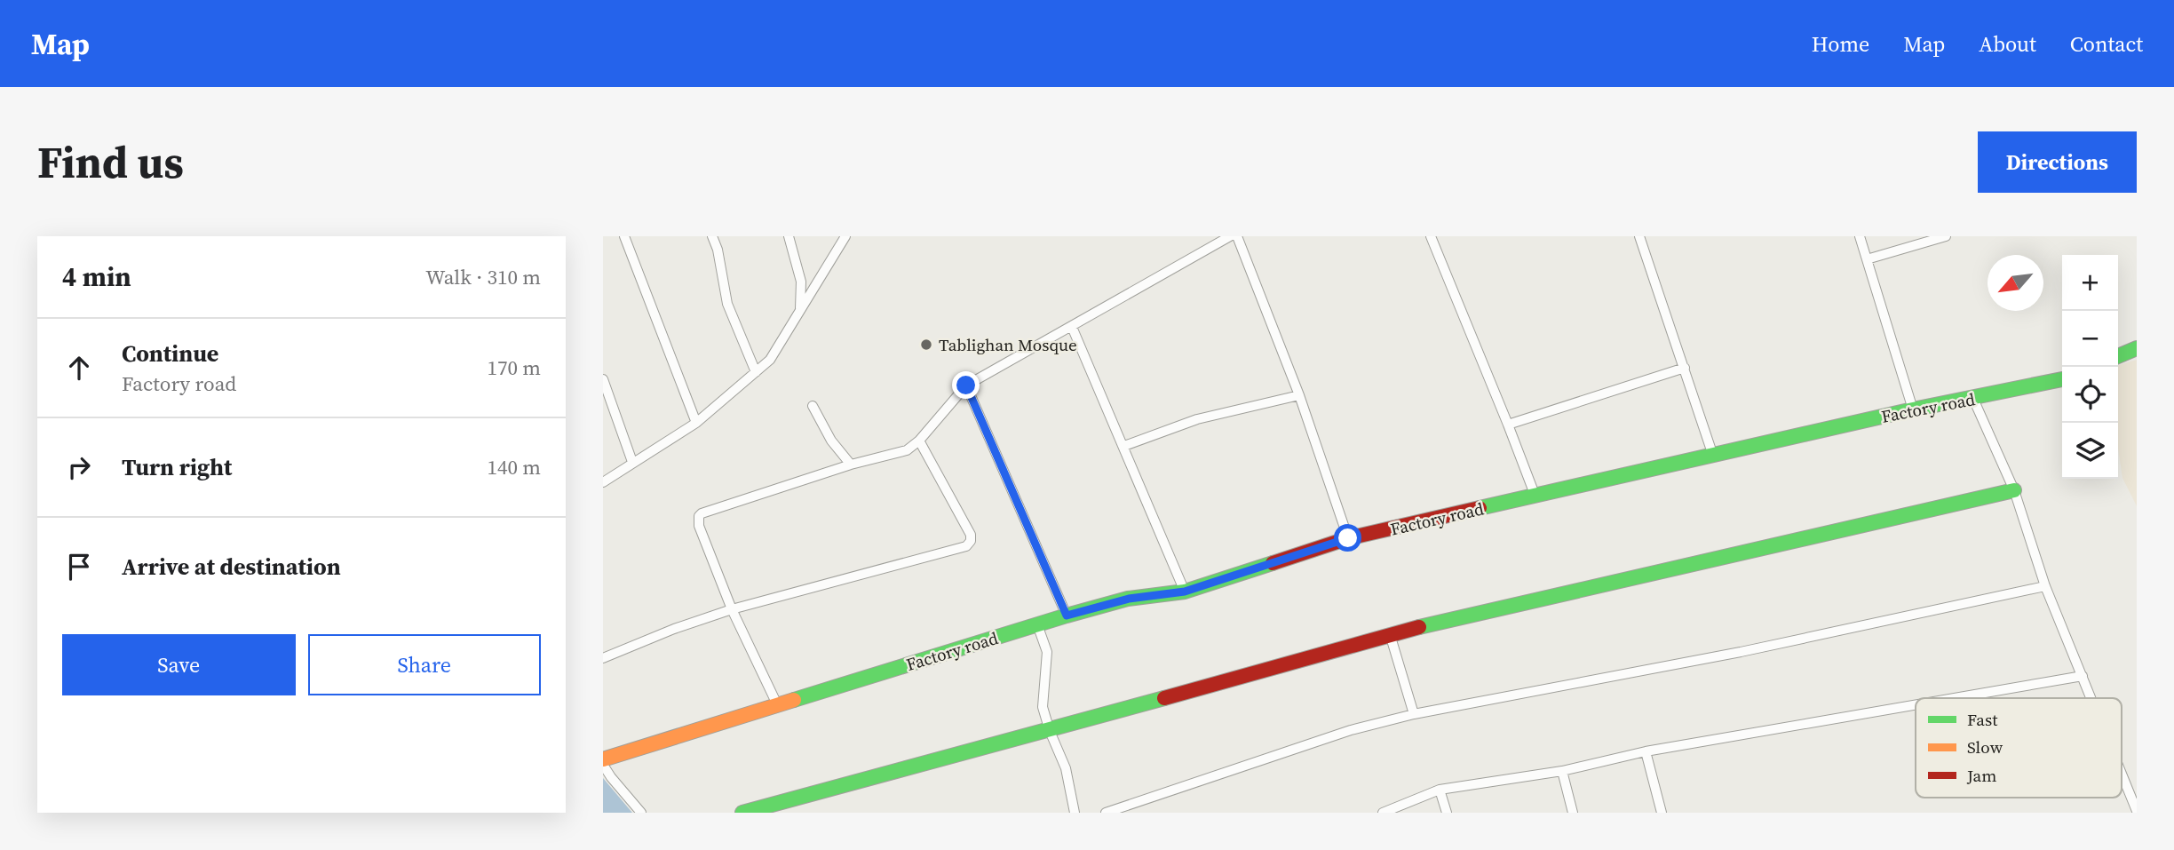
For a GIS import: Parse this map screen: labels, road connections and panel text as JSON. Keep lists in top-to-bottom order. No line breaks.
{"streets":{"street":["Factory road"]},"places":["Tablighan Mosque"],"legend":["Fast","Slow","Jam"],"north":"bottom left","page":{"header":"Map","nav":["Home","Map","About","Contact"],"buttons":["Directions",["Save","Share"]],"title":"Find us","heading":["4 min","Walk · 310 m"],"map_buttons":["+","−"],"list":[["Continue","Factory road","170 m"],["Turn right","140 m"],"Arrive at destination"]}}
